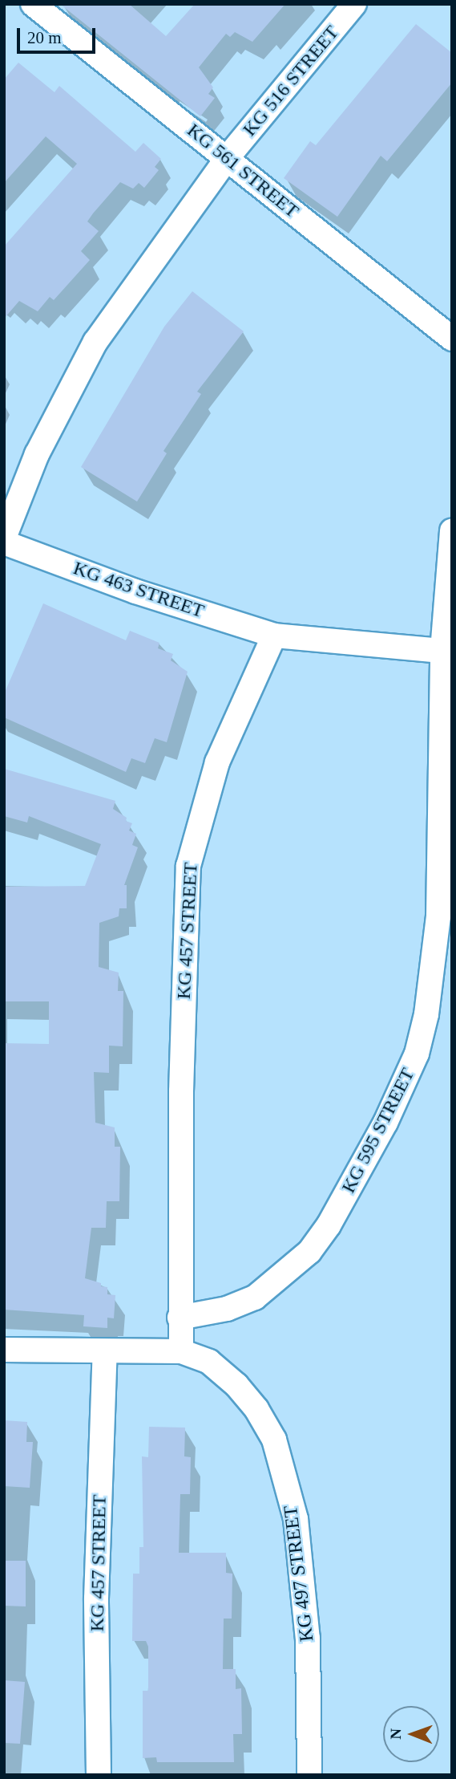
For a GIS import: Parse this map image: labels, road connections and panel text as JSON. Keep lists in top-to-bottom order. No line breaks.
{"streets":{"street":["KG 516 STREET","KG 561 STREET","KG 463 STREET","KG 457 STREET","KG 595 STREET","KG 497 STREET"]},"crossings":[["KG 516 STREET","KG 561 STREET"],["KG 516 STREET","KG 463 STREET"],["KG 463 STREET","KG 457 STREET"],["KG 457 STREET","KG 595 STREET"],["KG 457 STREET","KG 497 STREET"]],"scale_bar":"20 m","north":"left"}
